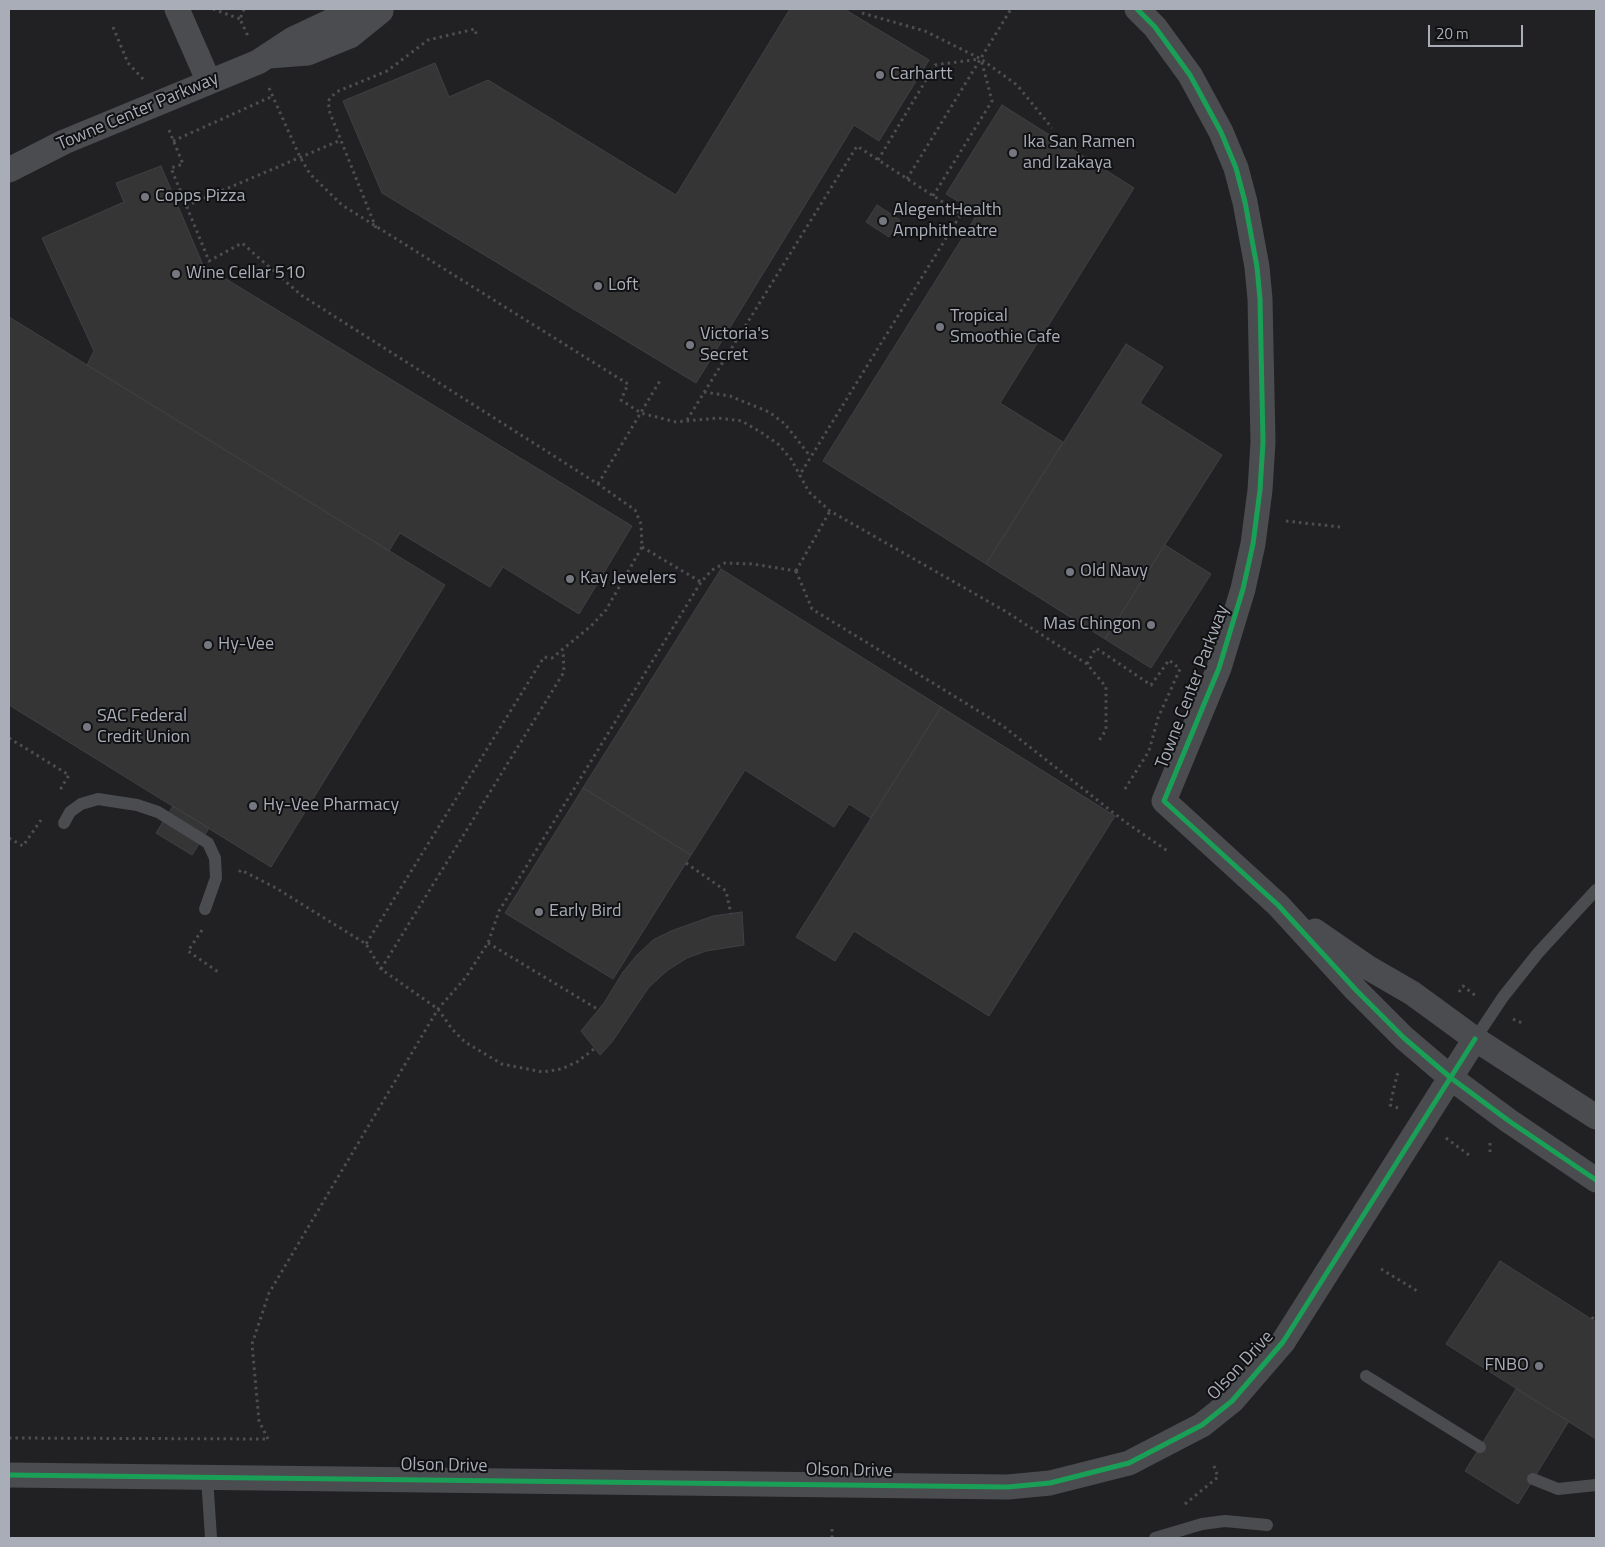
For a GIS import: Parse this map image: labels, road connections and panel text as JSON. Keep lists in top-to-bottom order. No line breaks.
{"streets":{"street":["Towne Center Parkway","Olson Drive"]},"crossings":[["Towne Center Parkway","Olson Drive"]],"places":["Carhartt","Ika San Ramen and Izakaya","Copps Pizza","AlegentHealth Amphitheatre","Wine Cellar 510","Loft","Tropical Smoothie Cafe","Victoria's Secret","Old Navy","Kay Jewelers","Mas Chingon","Hy-Vee","SAC Federal Credit Union","Hy-Vee Pharmacy","Early Bird","FNBO"],"scale_bar":"20 m"}
